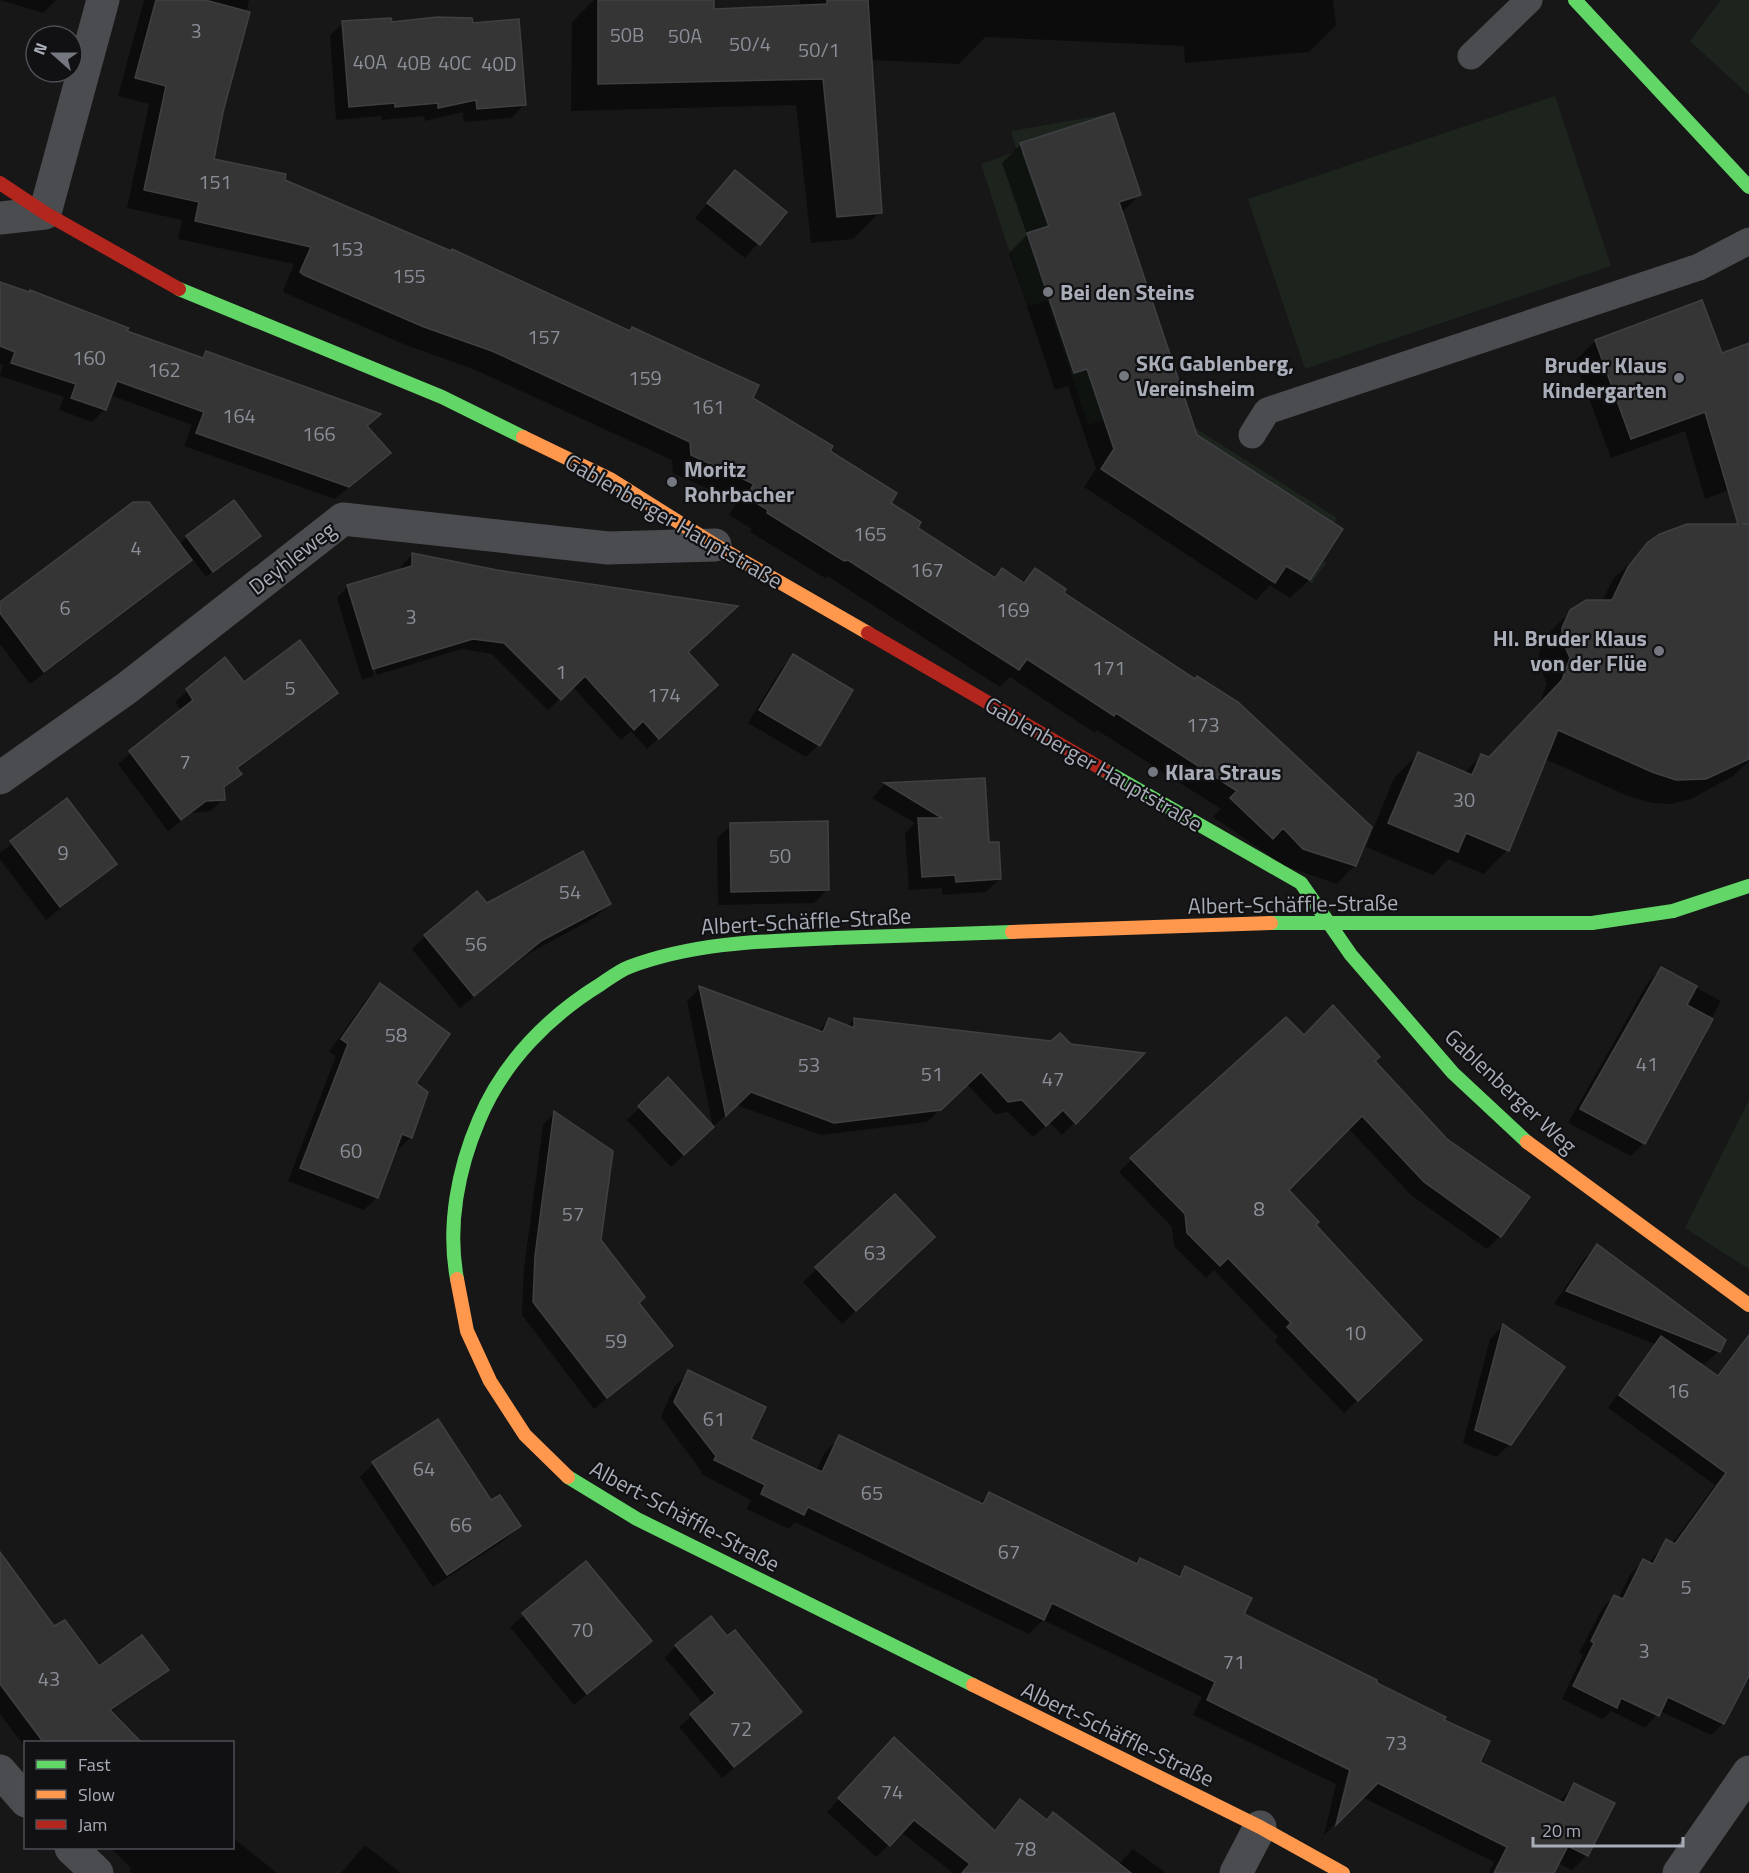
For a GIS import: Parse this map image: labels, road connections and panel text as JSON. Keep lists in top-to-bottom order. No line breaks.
{"streets":{"street":["Gablenberger Hauptstraße","Deyhleweg","Albert-Schäffle-Straße","Gablenberger Weg"]},"crossings":[["Gablenberger Hauptstraße","Deyhleweg"],["Gablenberger Hauptstraße","Albert-Schäffle-Straße"],["Gablenberger Hauptstraße","Gablenberger Weg"],["Albert-Schäffle-Straße","Gablenberger Weg"]],"places":["Bei den Steins","SKG Gablenberg, Vereinsheim","Bruder Klaus Kindergarten","Moritz Rohrbacher","Hl. Bruder Klaus von der Flüe","Klara Straus"],"house_numbers":["3","50B","50A","50/4","50/1","40A","40B","40C","40D","151","153","155","157","160","162","159","161","164","166","165","4","167","6","169","3","171","1","5","174","173","7","30","9","50","54","56","58","41","53","51","47","60","8","57","63","10","59","16","61","64","65","66","67","5","70","3","71","43","72","73","74","78"],"legend":["Fast","Slow","Jam"],"scale_bar":"20 m","north":"left"}
